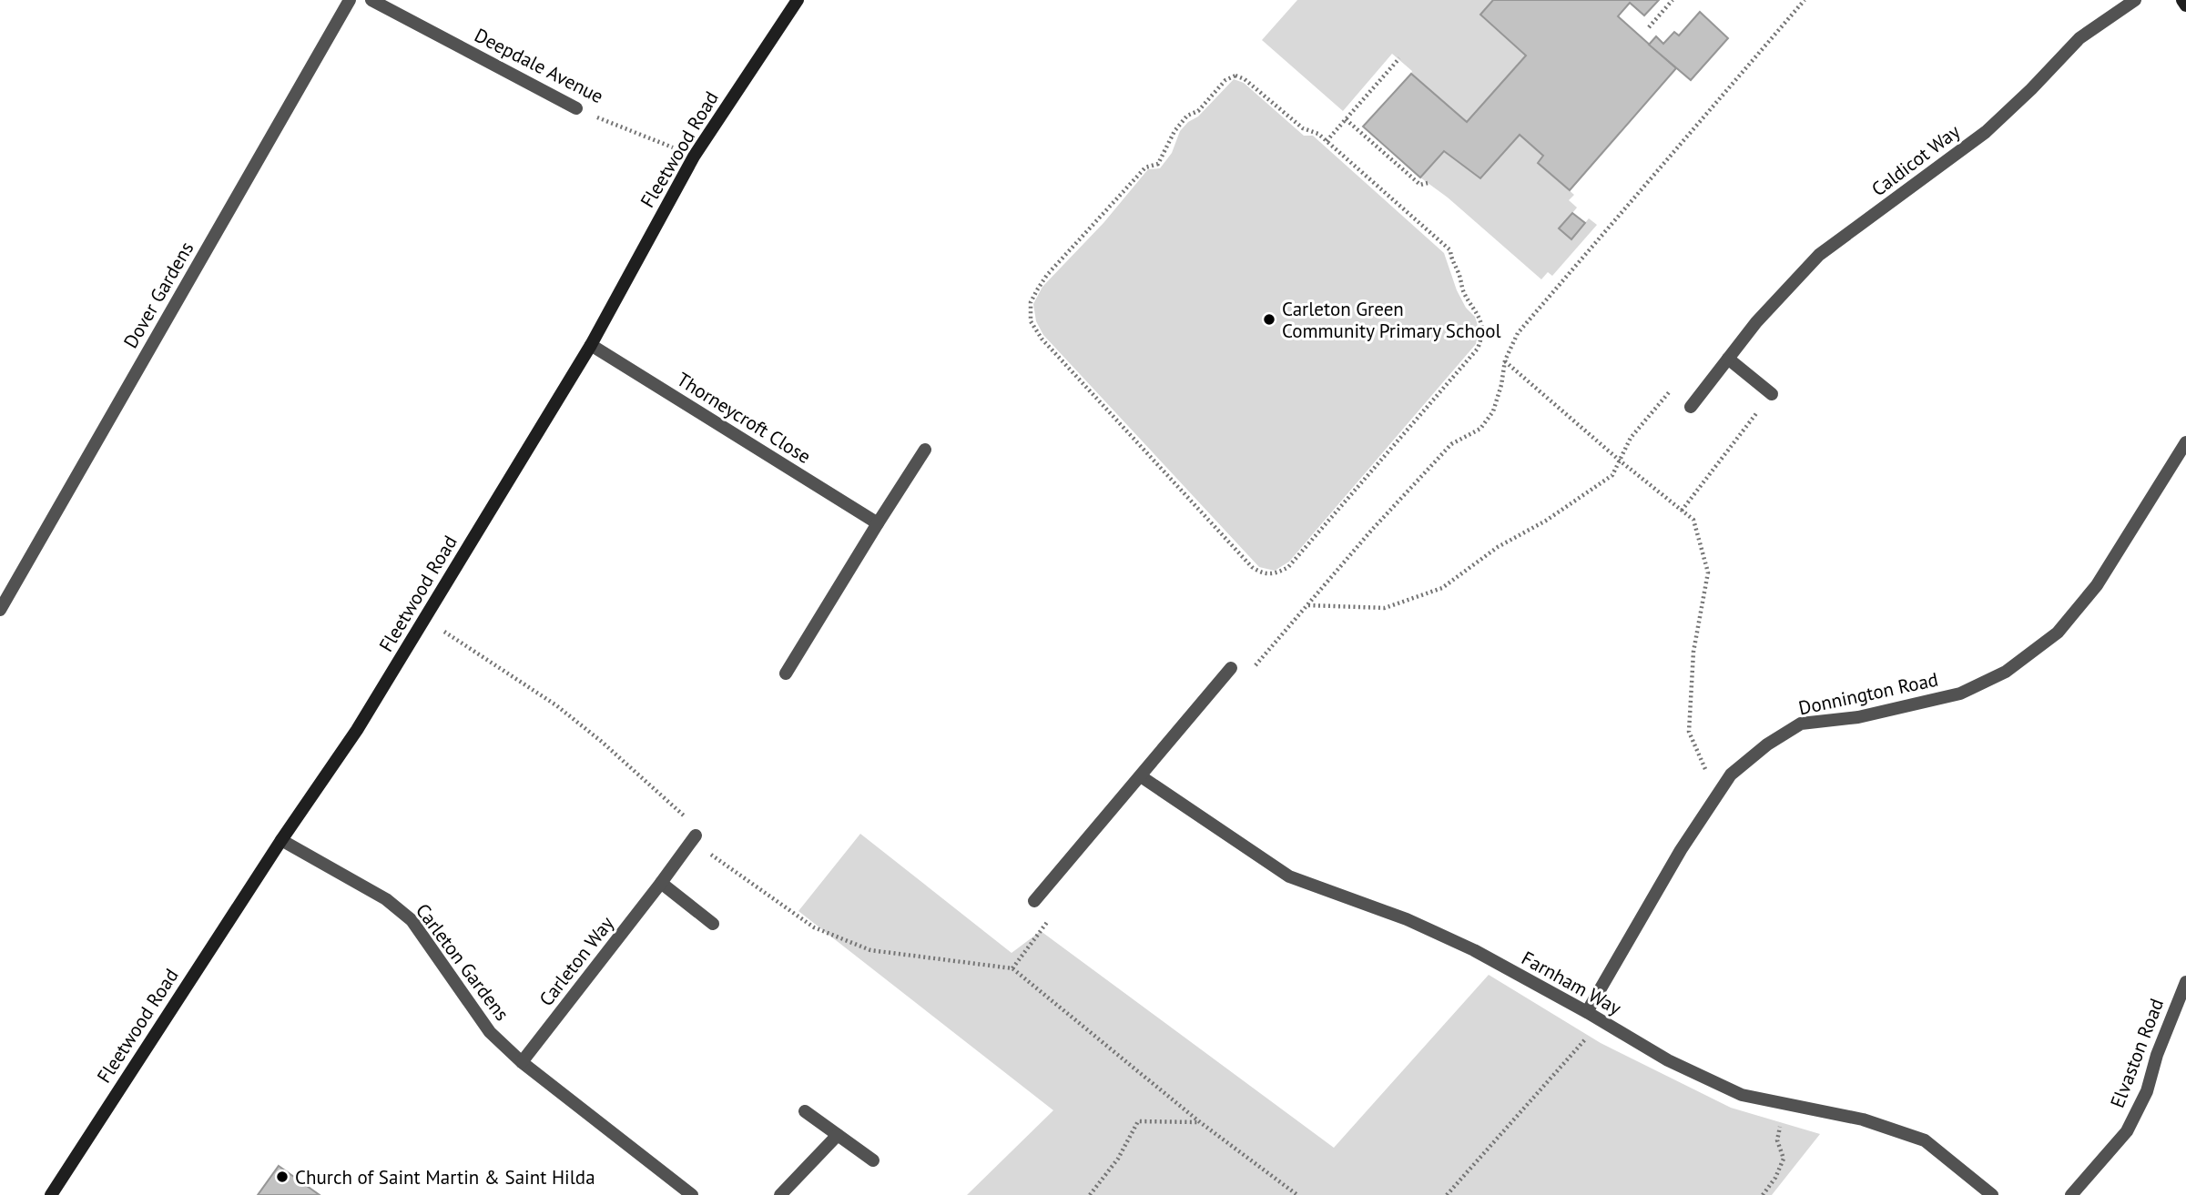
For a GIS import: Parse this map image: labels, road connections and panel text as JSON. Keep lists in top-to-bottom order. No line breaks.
{"streets":{"main road":["Fleetwood Road"],"street":["Deepdale Avenue","Caldicot Way","Dover Gardens","Thorneycroft Close","Donnington Road","Carleton Way","Carleton Gardens","Farnham Way","Elvaston Road"]},"crossings":[["Deepdale Avenue","Fleetwood Road"],["Fleetwood Road","Thorneycroft Close"],["Fleetwood Road","Carleton Gardens"],["Donnington Road","Farnham Way"],["Carleton Way","Carleton Gardens"]],"places":["Carleton Green Community Primary School","Church of Saint Martin & Saint Hilda"]}
